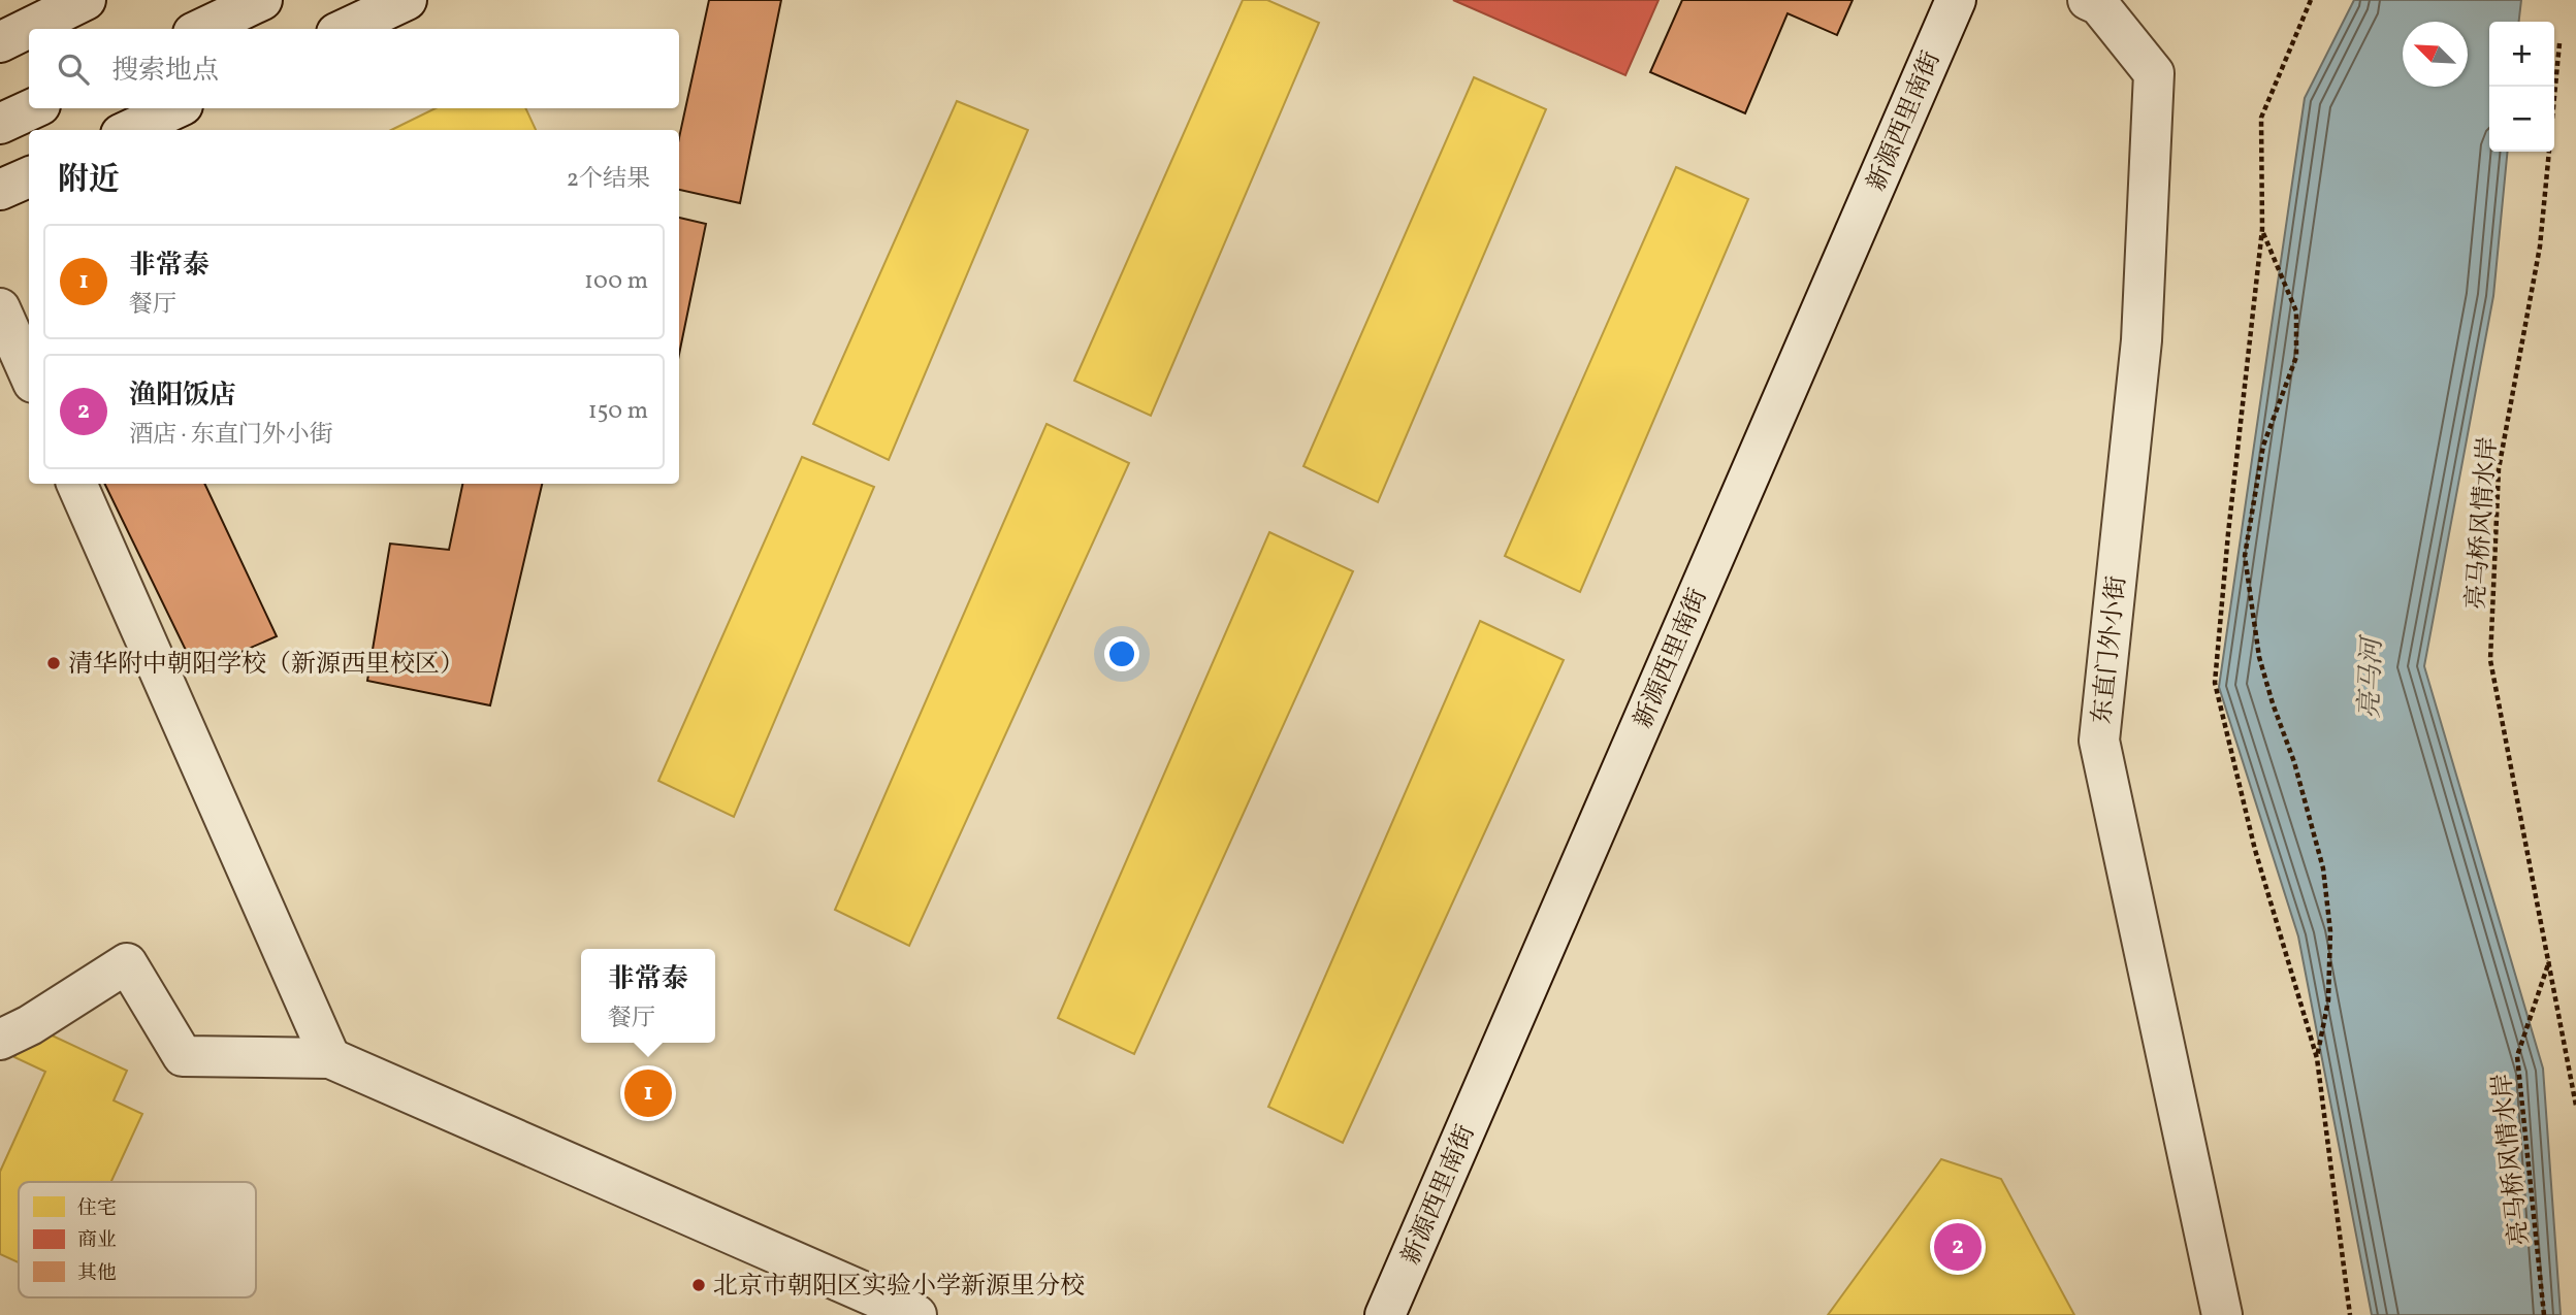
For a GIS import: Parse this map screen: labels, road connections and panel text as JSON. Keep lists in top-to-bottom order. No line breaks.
{"streets":{"street":["新源西里南街","东直门外小街"],"path":["亮马桥风情水岸"]},"water":["亮马河"],"places":["清华附中朝阳学校（新源西里校区）","北京市朝阳区实验小学新源里分校"],"legend":["住宅","商业","其他"],"north":"top left","page":{"map_buttons":["+","−"],"search":"搜索地点","heading":["附近","2个结果"],"list":[{"mark":"1","name":"非常泰","note":"餐厅","value":"100 m"},{"mark":"2","name":"渔阳饭店","note":"酒店 · 东直门外小街","value":"150 m"}],"popup":["非常泰","餐厅"],"pins":["1","2"]}}
